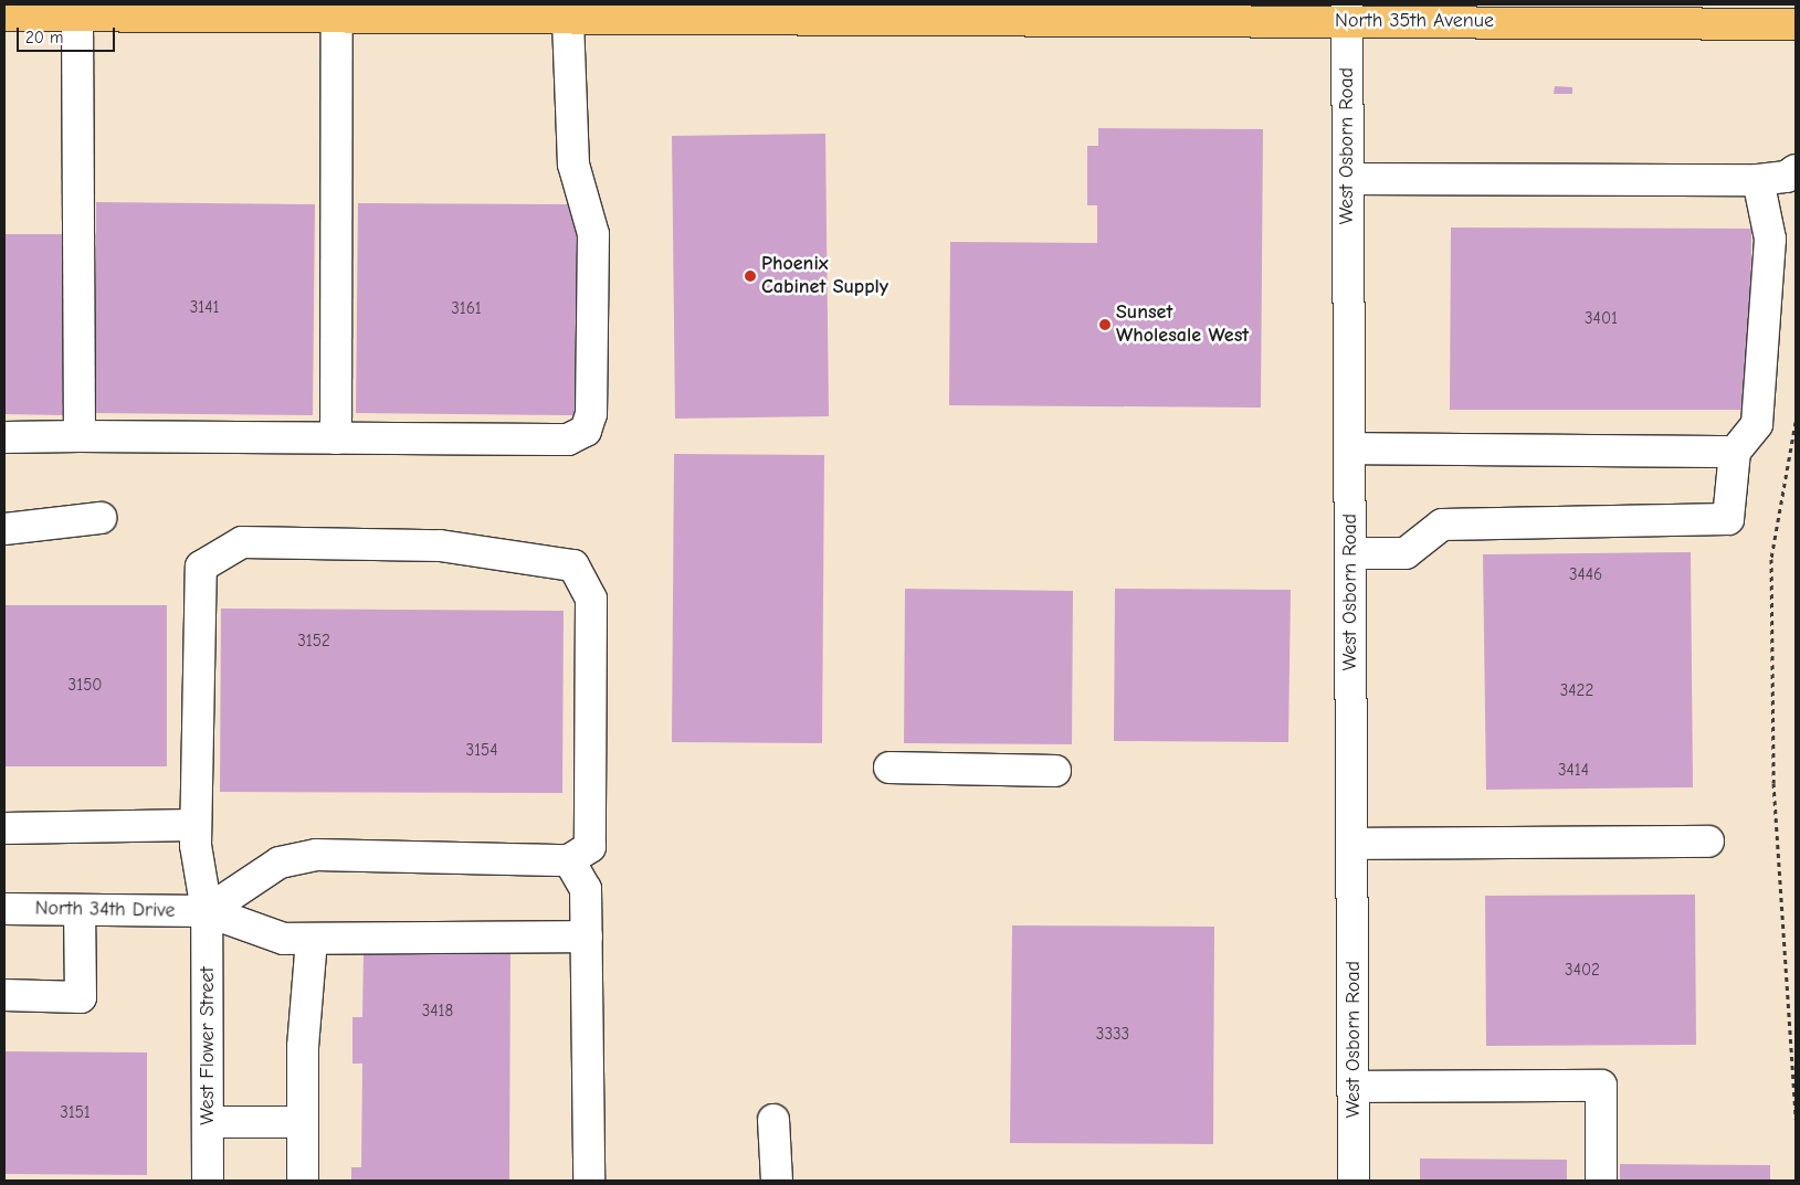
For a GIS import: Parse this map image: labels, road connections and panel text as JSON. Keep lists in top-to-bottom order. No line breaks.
{"streets":{"main road":["North 35th Avenue"],"street":["West Osborn Road","North 34th Drive","West Flower Street"]},"crossings":[["North 35th Avenue","West Osborn Road"],["North 34th Drive","West Flower Street"]],"places":["Phoenix Cabinet Supply","Sunset Wholesale West"],"house_numbers":["3141","3161","3401","3446","3152","3150","3422","3154","3414","3402","3418","3333","3151"],"scale_bar":"20 m"}
